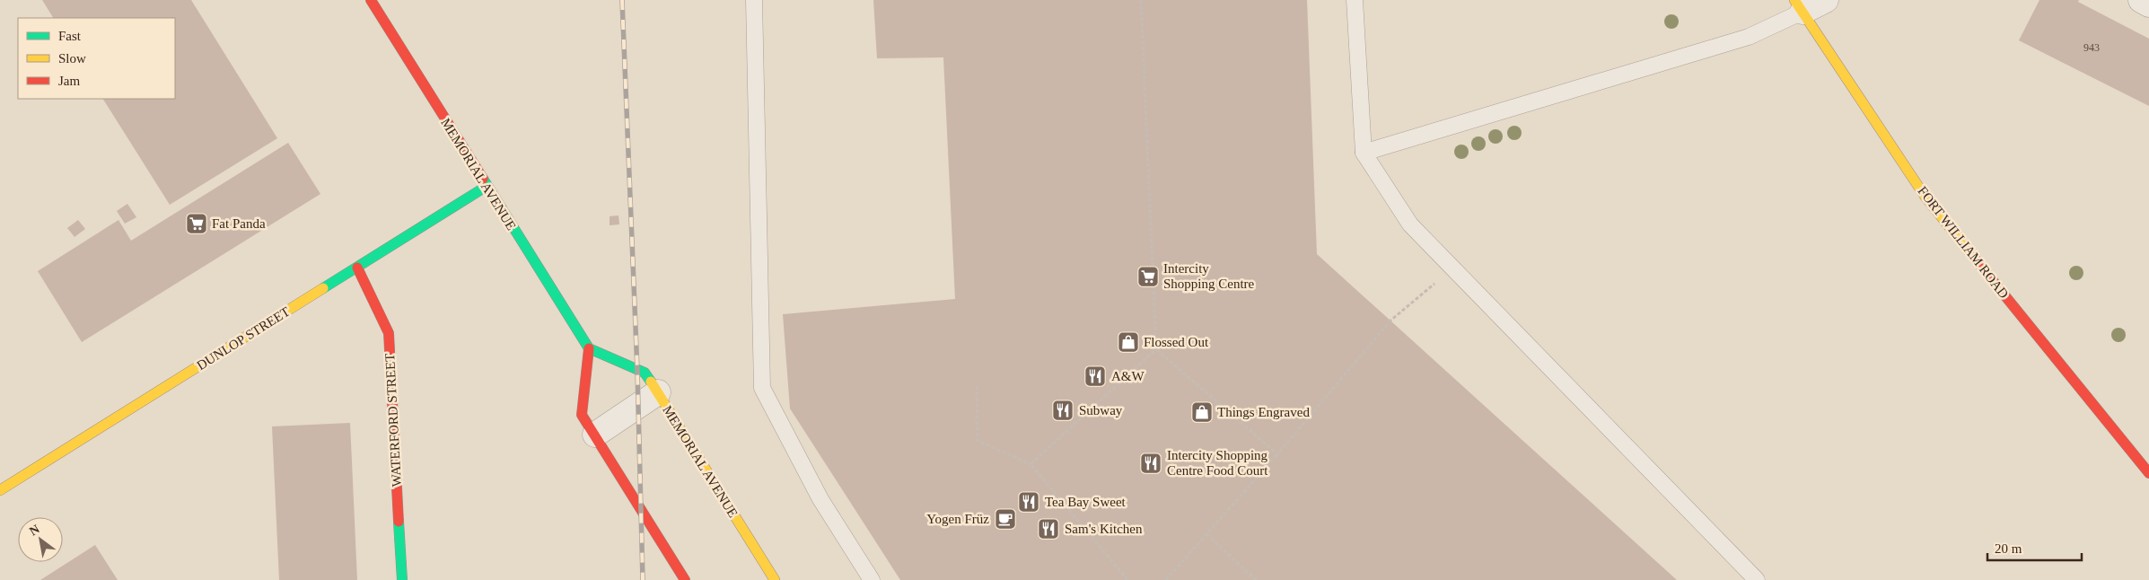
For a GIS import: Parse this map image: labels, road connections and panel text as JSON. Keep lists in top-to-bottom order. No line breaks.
{"streets":{"main road":["MEMORIAL AVENUE","FORT WILLIAM ROAD","DUNLOP STREET","WATERFORD STREET"]},"crossings":[["MEMORIAL AVENUE","DUNLOP STREET"],["DUNLOP STREET","WATERFORD STREET"]],"places":{"supermarket":["Fat Panda","Intercity Shopping Centre"],"shop":["Flossed Out","Things Engraved"],"restaurant":["A&W","Subway","Intercity Shopping Centre Food Court","Tea Bay Sweet","Sam's Kitchen"],"cafe":["Yogen Früz"]},"house_numbers":["943"],"legend":["Fast","Slow","Jam"],"scale_bar":"20 m","north":"top left"}
